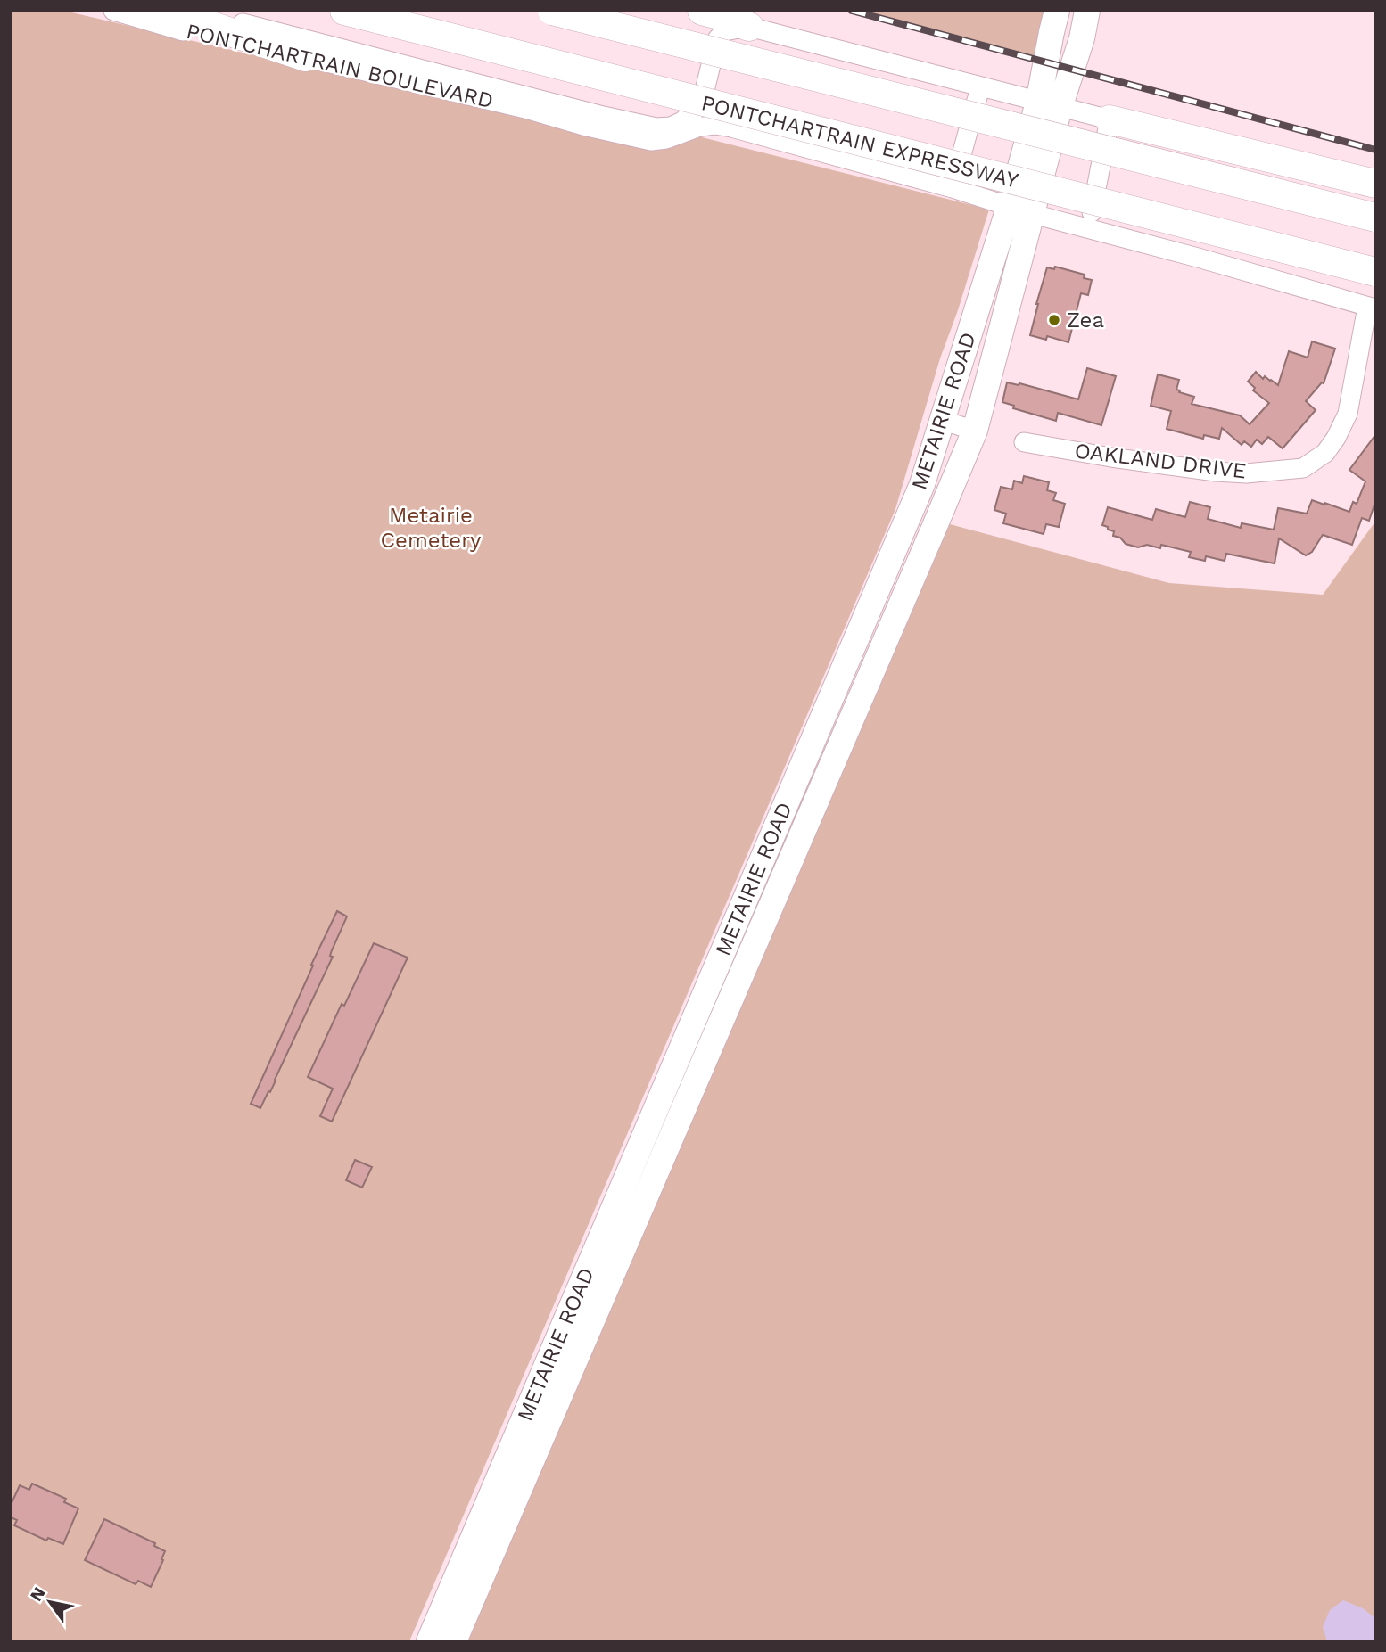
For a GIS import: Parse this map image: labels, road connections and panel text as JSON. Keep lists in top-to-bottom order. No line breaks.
{"streets":{"highway":["PONTCHARTRAIN EXPRESSWAY"],"main road":["METAIRIE ROAD"],"street":["PONTCHARTRAIN BOULEVARD","OAKLAND DRIVE"]},"crossings":[["PONTCHARTRAIN BOULEVARD","METAIRIE ROAD"],["PONTCHARTRAIN BOULEVARD","OAKLAND DRIVE"]],"parks":["Metairie Cemetery"],"places":["Zea"],"north":"top left"}
